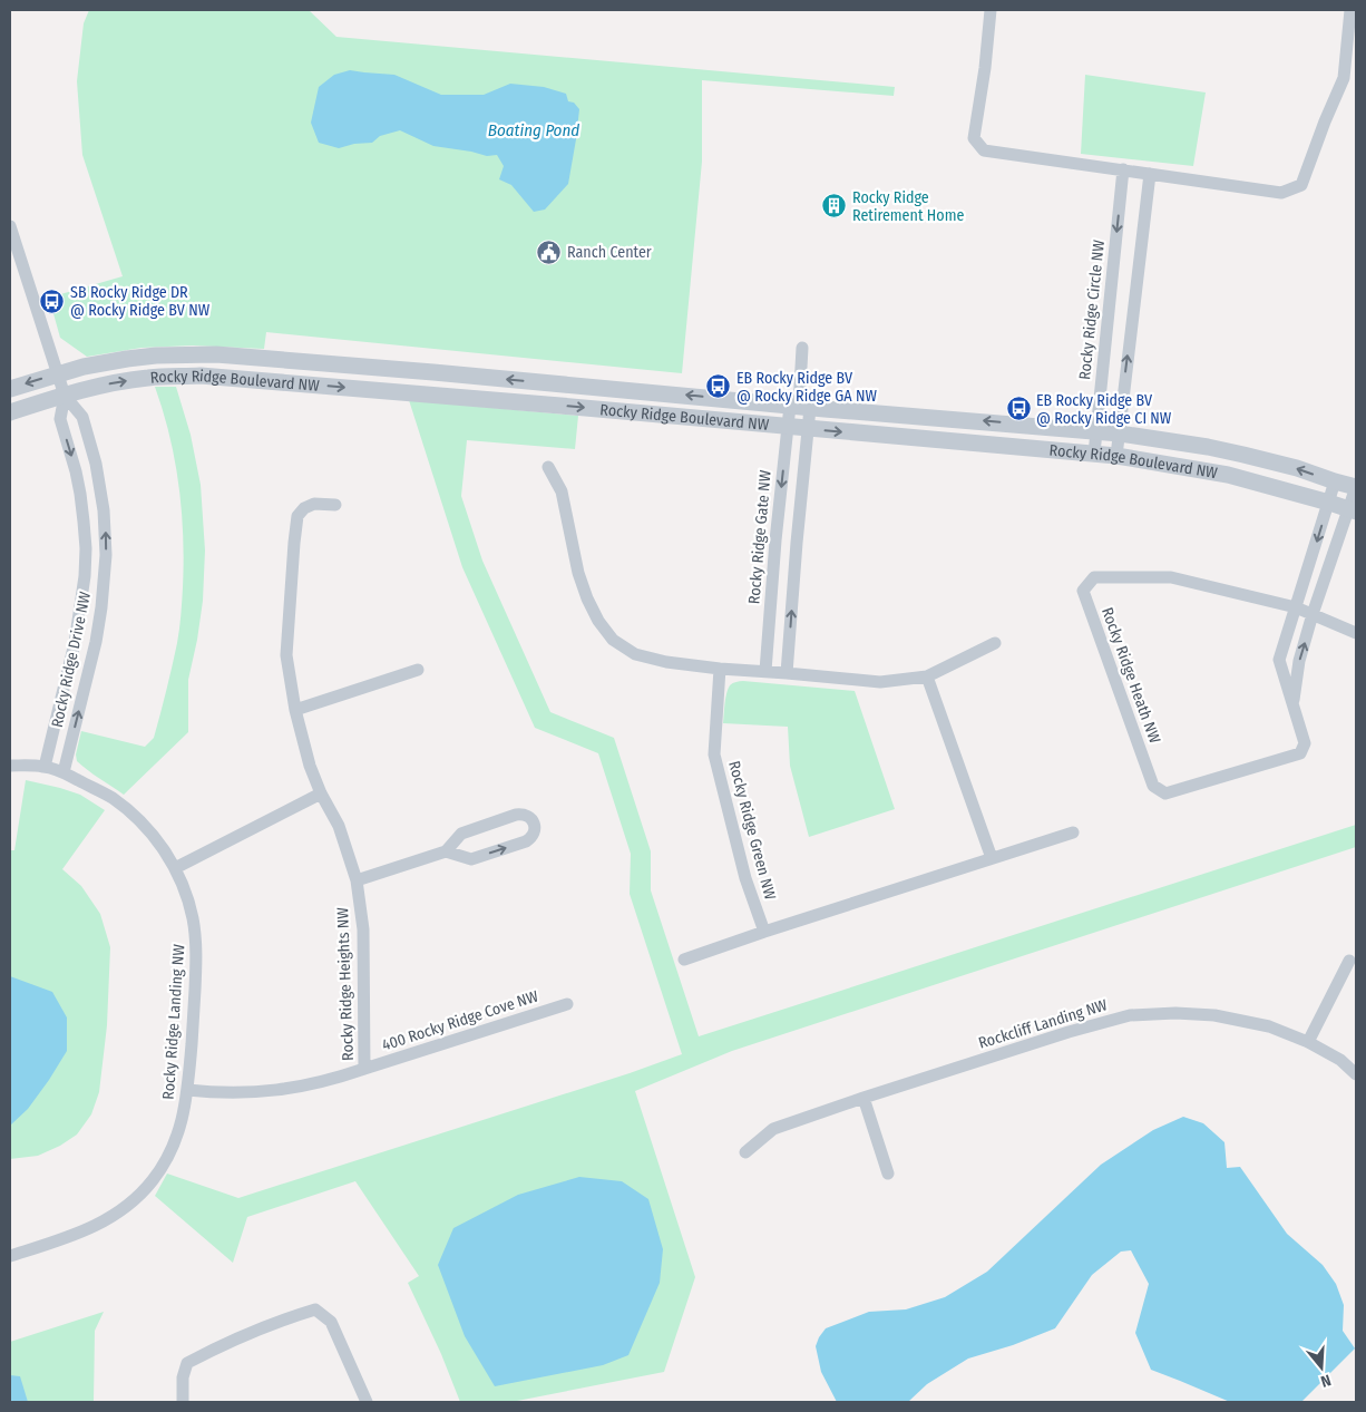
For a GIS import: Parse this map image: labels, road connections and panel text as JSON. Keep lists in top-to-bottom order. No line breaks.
{"streets":{"street":["Rocky Ridge Circle NW","Rocky Ridge Boulevard NW","Rocky Ridge Gate NW","Rocky Ridge Drive NW","Rocky Ridge Heath NW","Rocky Ridge Green NW","Rocky Ridge Heights NW","400 Rocky Ridge Cove NW","Rocky Ridge Landing NW","Rockcliff Landing NW"]},"crossings":[["Rocky Ridge Circle NW","Rocky Ridge Boulevard NW"],["Rocky Ridge Boulevard NW","Rocky Ridge Gate NW"],["Rocky Ridge Boulevard NW","Rocky Ridge Drive NW"],["Rocky Ridge Boulevard NW","Rocky Ridge Heath NW"],["Rocky Ridge Drive NW","Rocky Ridge Landing NW"],["Rocky Ridge Heights NW","400 Rocky Ridge Cove NW"],["Rocky Ridge Heights NW","Rocky Ridge Landing NW"]],"water":["Boating Pond"],"places":{"building":["Rocky Ridge Retirement Home"],"public building":["Ranch Center"],"bus stop":["SB Rocky Ridge DR @ Rocky Ridge BV NW","EB Rocky Ridge BV @ Rocky Ridge GA NW","EB Rocky Ridge BV @ Rocky Ridge CI NW"]},"north":"bottom"}
